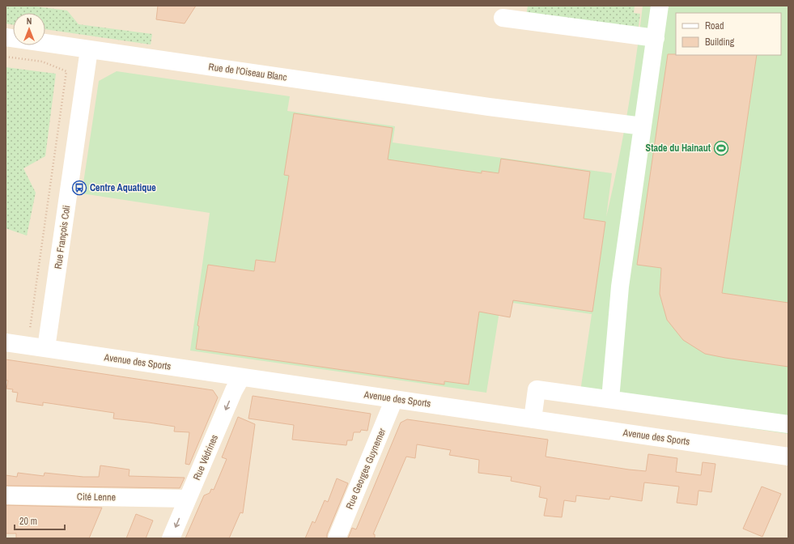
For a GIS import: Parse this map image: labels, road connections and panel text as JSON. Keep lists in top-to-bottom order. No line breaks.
{"streets":{"street":["Rue de l'Oiseau Blanc","Rue François Coli","Avenue des Sports","Rue Védrines","Rue Georges Guynemer","Cité Lenne"]},"crossings":[["Rue de l'Oiseau Blanc","Rue François Coli"],["Rue François Coli","Avenue des Sports"],["Avenue des Sports","Rue Védrines"],["Avenue des Sports","Rue Georges Guynemer"],["Rue Védrines","Cité Lenne"]],"one_way":["Rue Védrines"],"places":{"sports":["Stade du Hainaut"],"bus stop":["Centre Aquatique"]},"legend":["Road","Building"],"scale_bar":"20 m","north":"top"}
